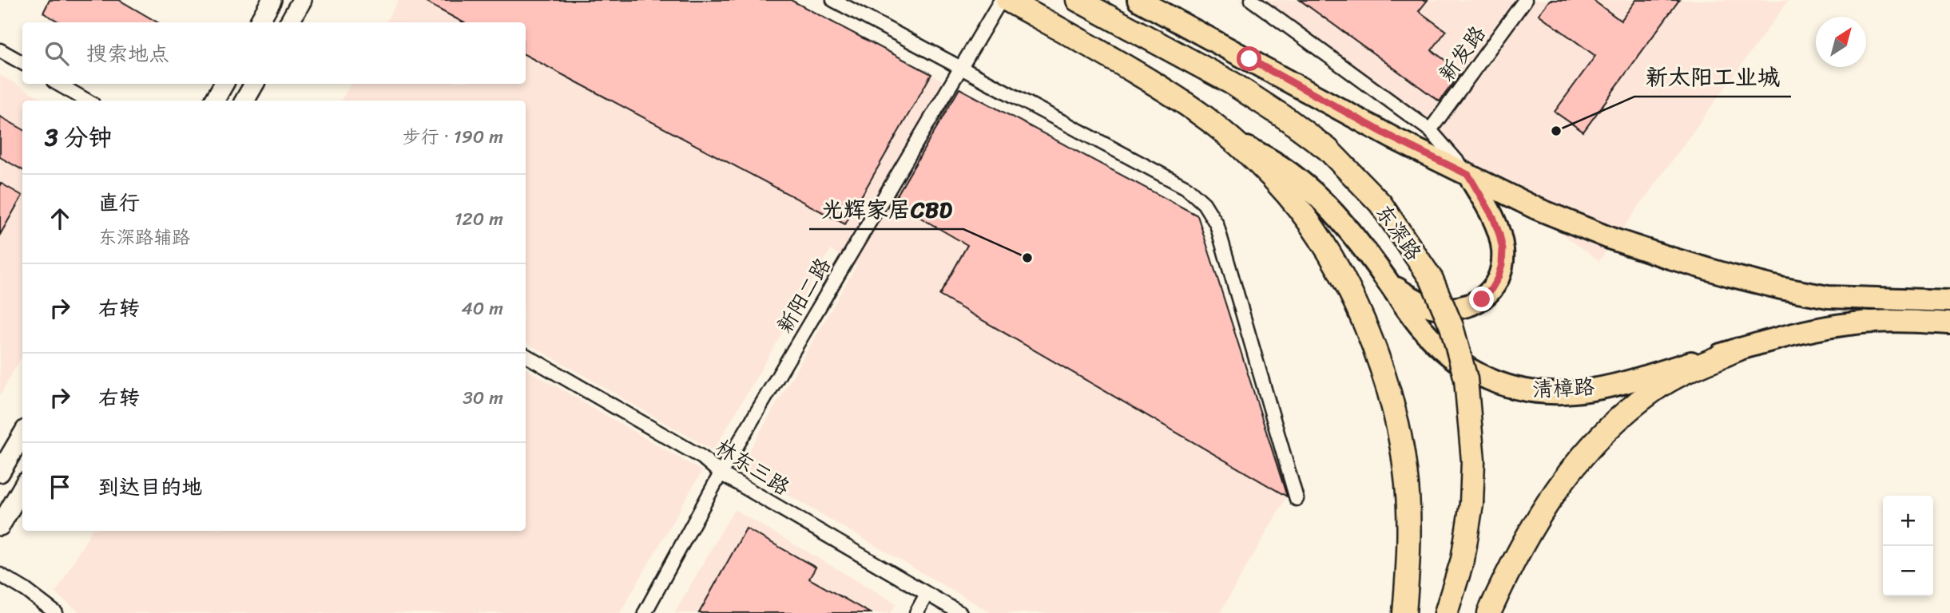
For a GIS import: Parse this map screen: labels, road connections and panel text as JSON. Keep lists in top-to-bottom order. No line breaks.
{"streets":{"highway":["东深路"],"main road":["清樟路"],"street":["新发路","新阳二路","林东三路"]},"crossings":[["新阳二路","林东三路"]],"places":["新太阳工业城","光辉家居CBD"],"north":"top right","page":{"search":"搜索地点","heading":["3 分钟","步行 · 190 m"],"list":[["直行","东深路辅路","120 m"],["右转","40 m"],["右转","30 m"],"到达目的地"],"map_buttons":["+","−"]}}
